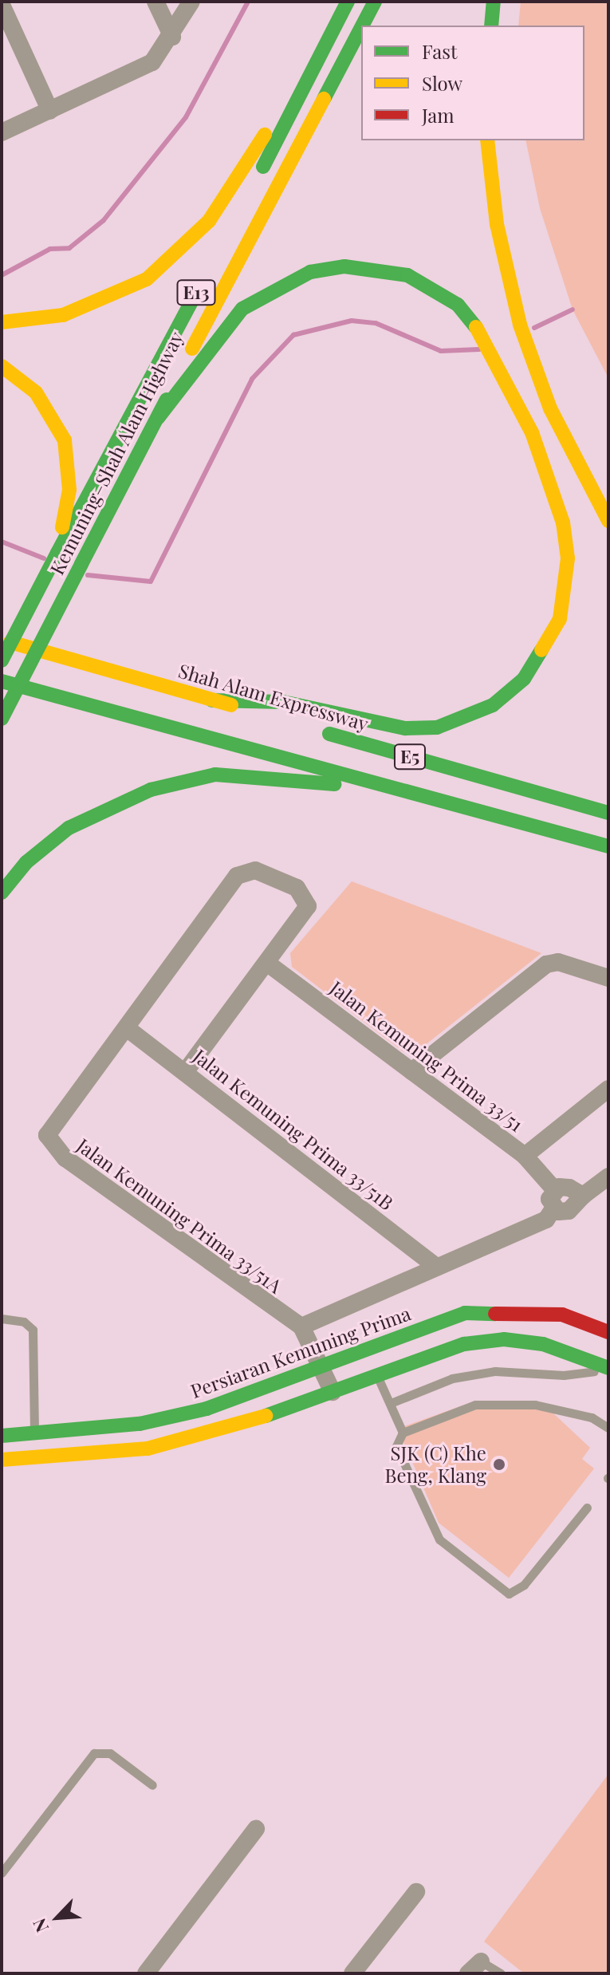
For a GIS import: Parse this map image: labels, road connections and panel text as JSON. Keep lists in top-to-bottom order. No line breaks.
{"streets":{"main road":["E13","Kemuning–Shah Alam Highway","Shah Alam Expressway","E5","Persiaran Kemuning Prima"],"street":["Jalan Kemuning Prima 33/51","Jalan Kemuning Prima 33/51B","Jalan Kemuning Prima 33/51A"]},"crossings":[["Jalan Kemuning Prima 33/51B","Jalan Kemuning Prima 33/51A"]],"places":["SJK (C) Khe Beng, Klang"],"legend":["Fast","Slow","Jam"],"north":"bottom left"}
